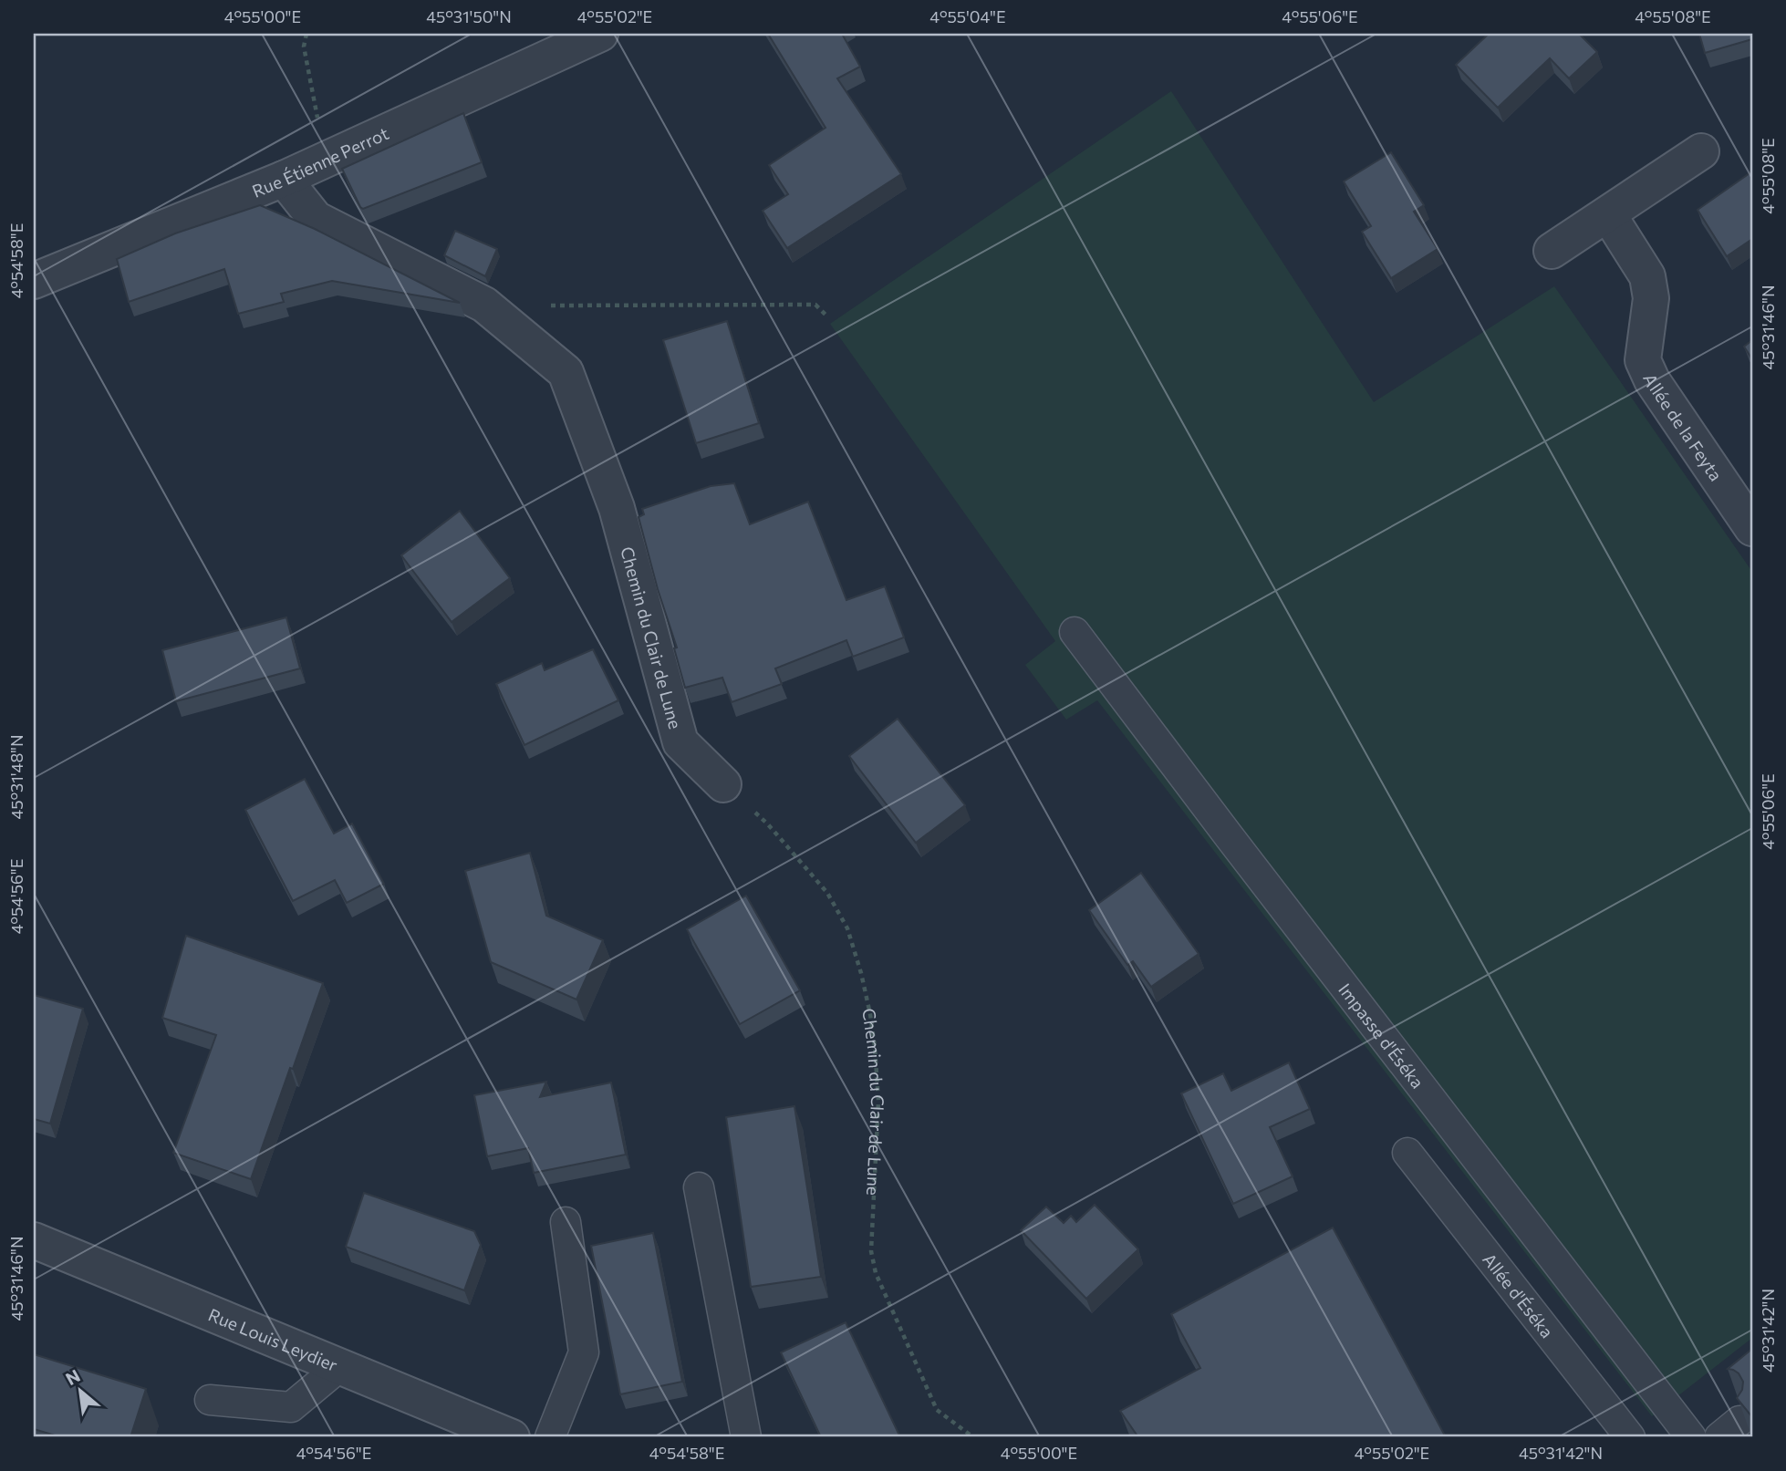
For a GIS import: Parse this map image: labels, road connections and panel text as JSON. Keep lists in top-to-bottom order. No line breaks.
{"streets":{"street":["Rue Étienne Perrot","Allée de la Feyta","Chemin du Clair de Lune","Rue Louis Leydier"],"lane":["Impasse d'Éséka","Allée d'Éséka"]},"crossings":[["Rue Étienne Perrot","Chemin du Clair de Lune"]],"north":"top left","coordinates":["4°55'00\"E","45°31'50\"N","4°55'02\"E","4°55'04\"E","4°55'06\"E","4°55'08\"E","4°54'58\"E","45°31'46\"N","45°31'48\"N","4°54'56\"E","45°31'42\"N"]}
